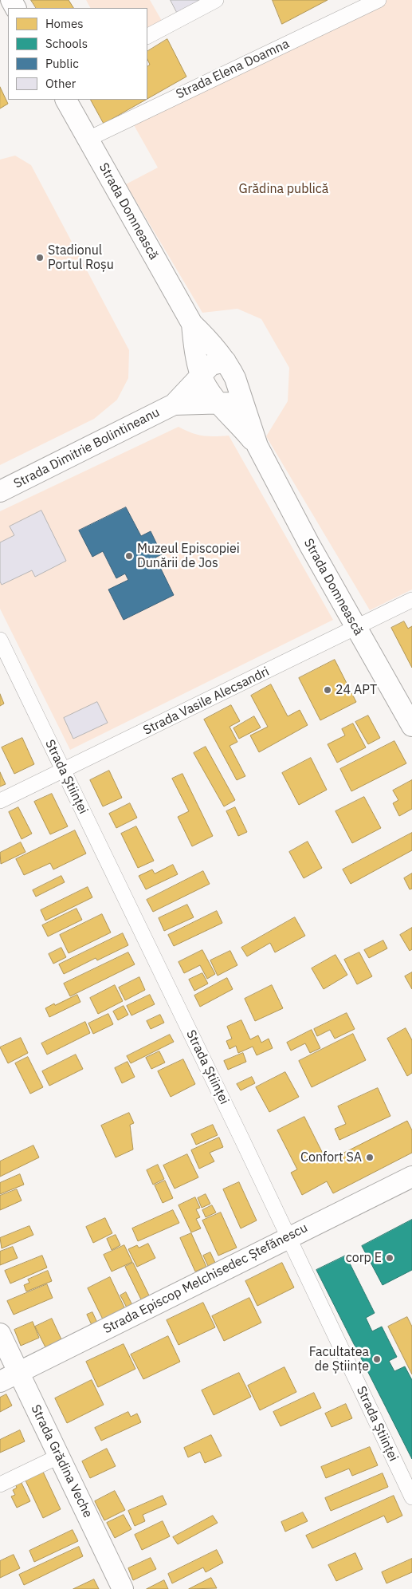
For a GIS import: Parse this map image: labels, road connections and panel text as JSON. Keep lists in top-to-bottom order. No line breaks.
{"streets":{"street":["Strada Elena Doamna","Strada Domnească","Strada Dimitrie Bolintineanu","Strada Vasile Alecsandri","Strada Științei","Strada Episcop Melchisedec Ștefănescu","Strada Grădina Veche"]},"crossings":[["Strada Elena Doamna","Strada Domnească"],["Strada Domnească","Strada Dimitrie Bolintineanu"],["Strada Domnească","Strada Vasile Alecsandri"],["Strada Vasile Alecsandri","Strada Științei"],["Strada Științei","Strada Episcop Melchisedec Ștefănescu"],["Strada Episcop Melchisedec Ștefănescu","Strada Grădina Veche"]],"parks":["Grădina publică"],"places":["Stadionul Portul Roșu","Muzeul Episcopiei Dunării de Jos","24 APT","Confort SA","corp E","Facultatea de Științe"],"legend":["Homes","Schools","Public","Other"]}
